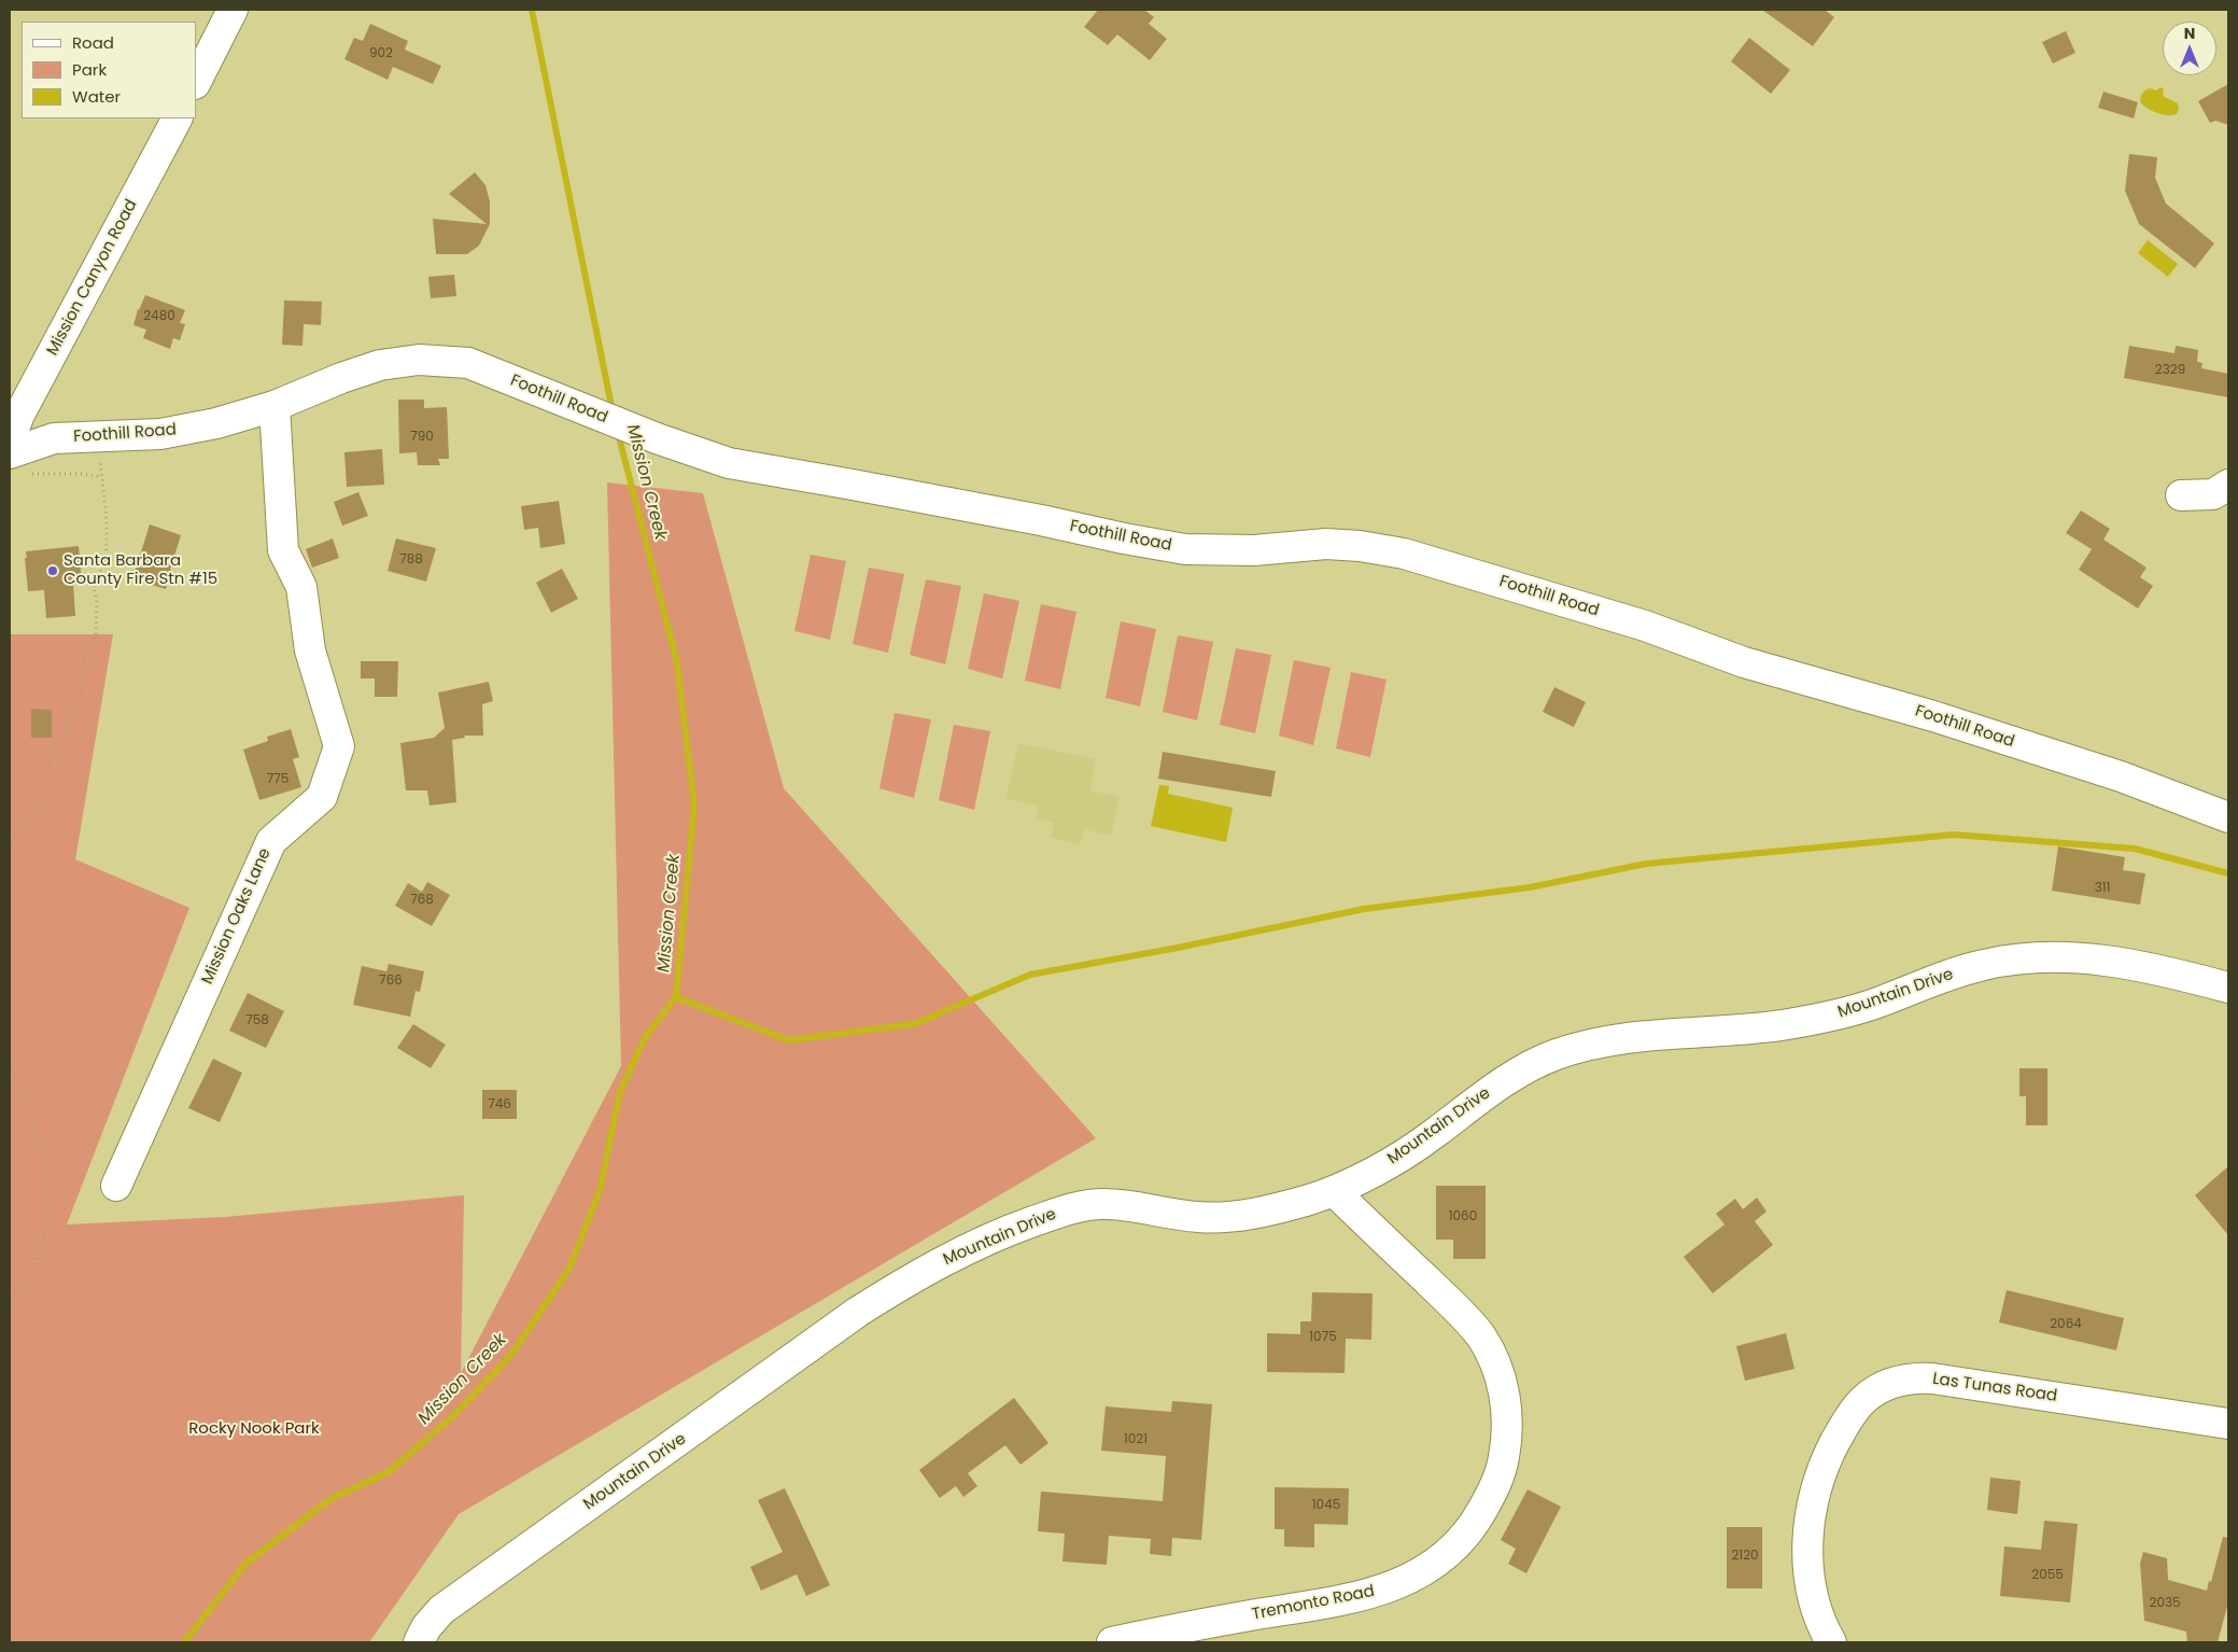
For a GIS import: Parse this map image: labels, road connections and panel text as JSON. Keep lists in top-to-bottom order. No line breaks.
{"streets":{"street":["Mission Canyon Road","Foothill Road","Mission Oaks Lane","Mountain Drive","Las Tunas Road","Tremonto Road"]},"crossings":[["Foothill Road","Mission Oaks Lane"],["Mountain Drive","Tremonto Road"]],"water":["Mission Creek"],"parks":["Rocky Nook Park"],"places":["Santa Barbara County Fire Stn #15"],"house_numbers":["902","2480","2329","790","788","775","311","768","766","758","746","1060","2064","1075","1021","1045","2120","2055","2035"],"legend":["Road","Park","Water"],"north":"top"}
